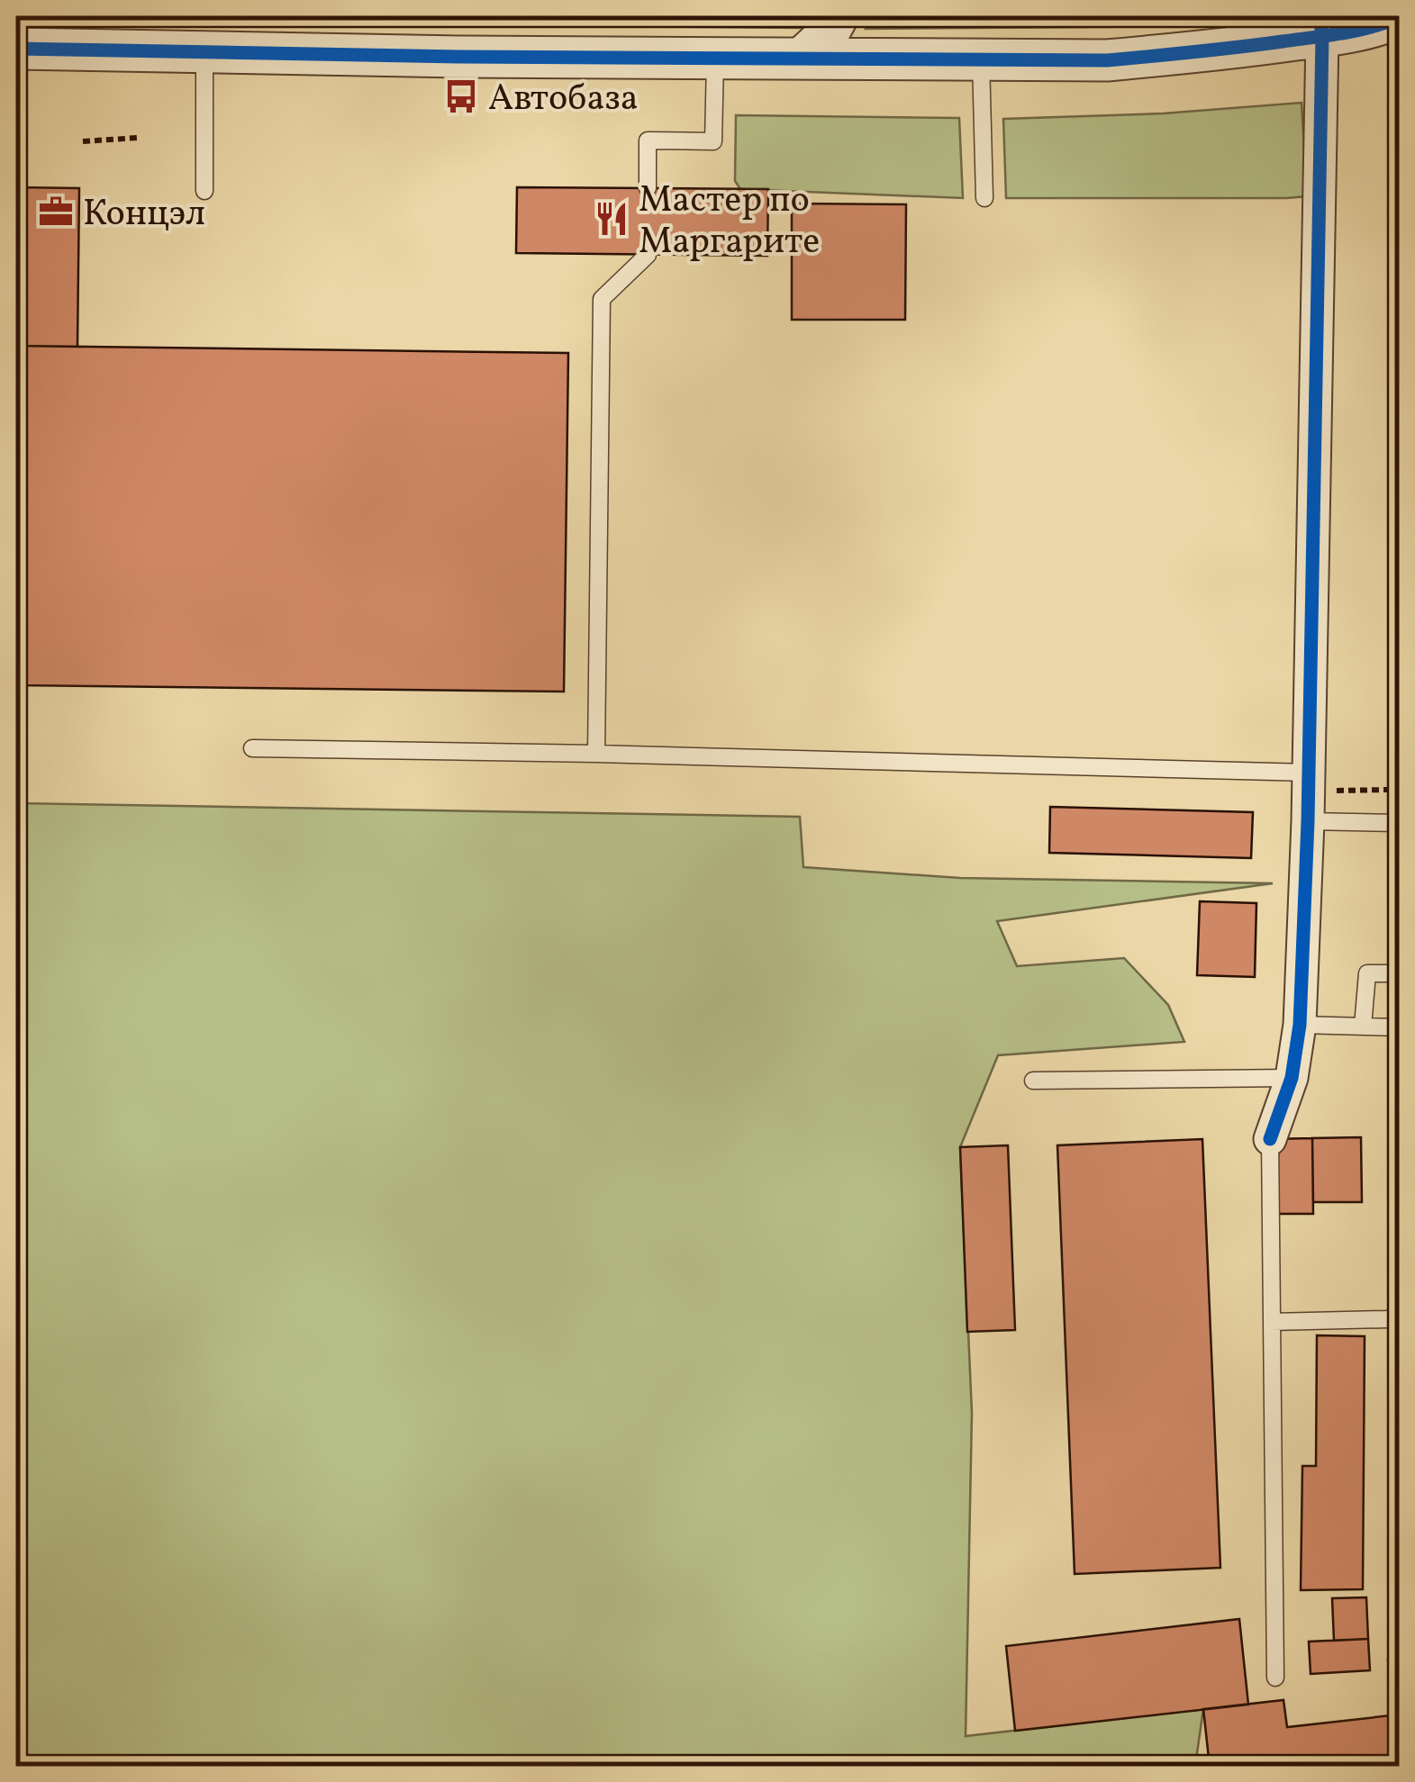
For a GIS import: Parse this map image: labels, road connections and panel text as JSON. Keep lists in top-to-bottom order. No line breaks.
{"places":{"bus stop":["Автобаза"],"office":["Концэл"],"restaurant":["Мастер по Маргарите"]}}
